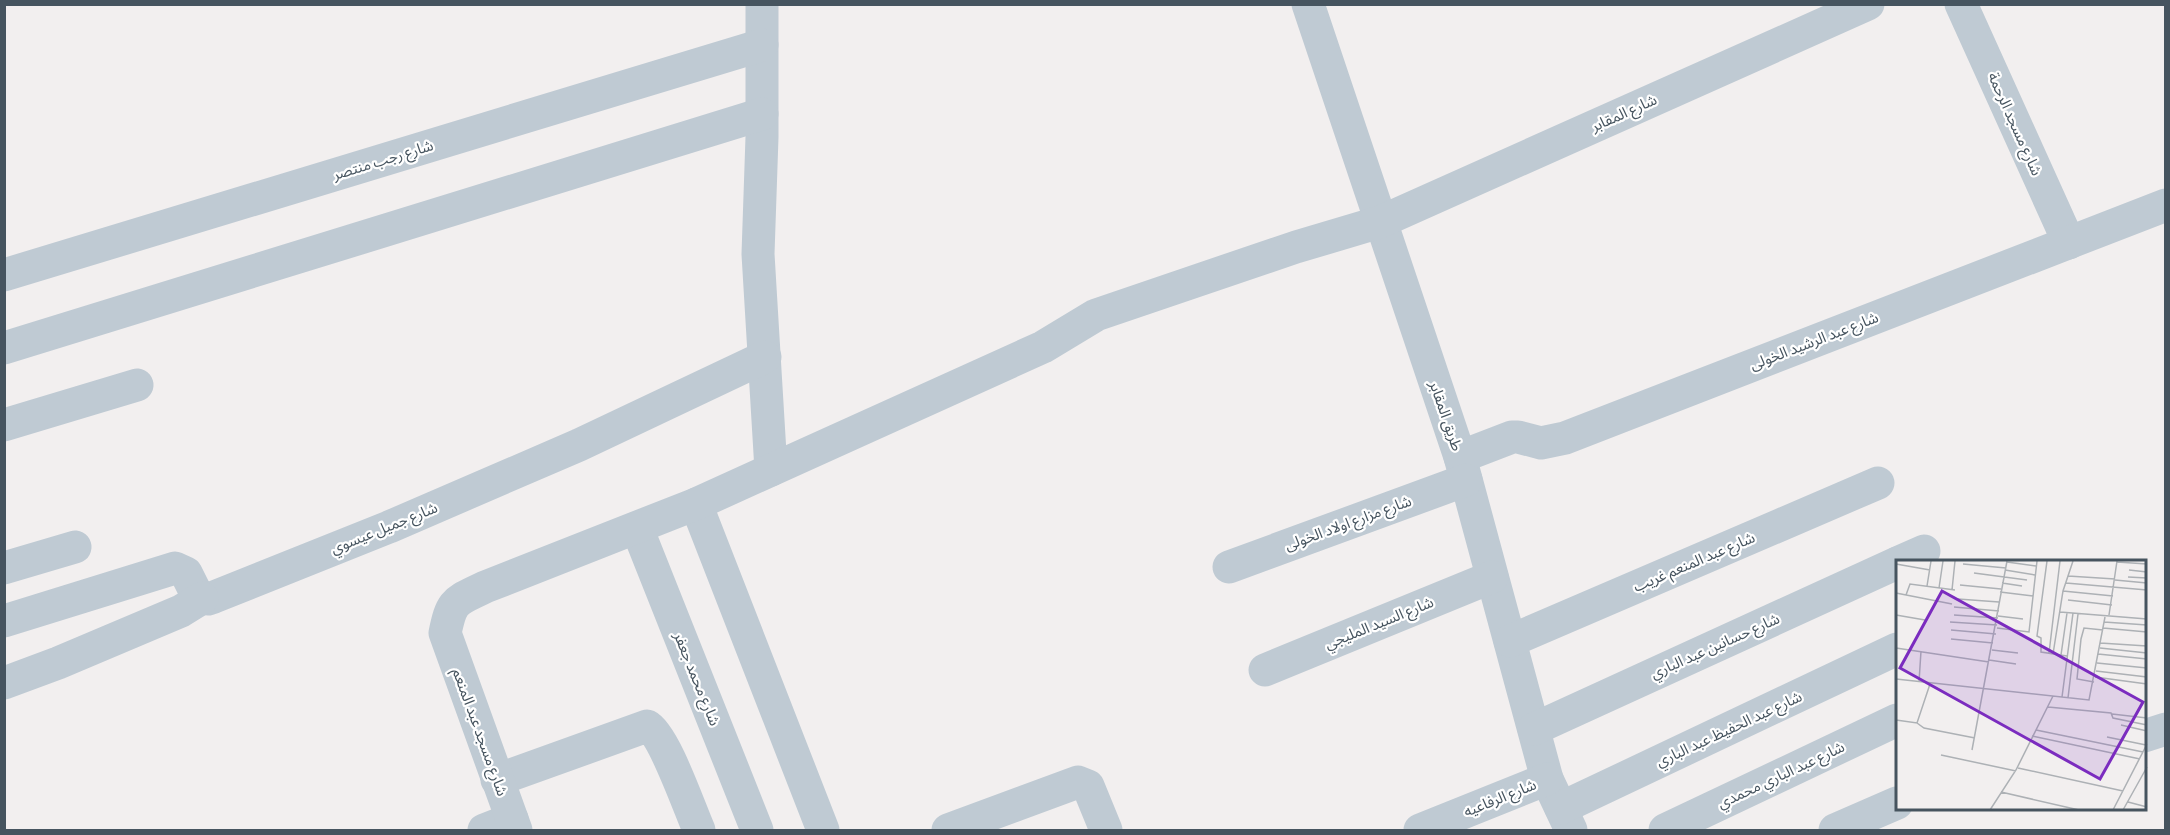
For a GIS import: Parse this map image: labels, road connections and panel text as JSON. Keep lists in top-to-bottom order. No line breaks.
{"streets":{"street":["شارع المقابر","شارع مسجد الرحمة","شارع رجب منتصر","شارع عبد الرشيد الخولى","طريق المقابر","شارع مزارع اولاد الخولى","شارع جميل عيسوي","شارع عبد المنعم غريب","شارع السيد المليجي","شارع حسانين عبد الباري","شارع محمد جعفر","شارع عبد الحفيظ عبد الباري","شارع مسجد عبد المنعم","شارع عبد الباري محمدي","شارع الرفاعيه"]},"crossings":[["شارع المقابر","طريق المقابر"],["شارع المقابر","شارع محمد جعفر"],["شارع المقابر","شارع مسجد عبد المنعم"],["شارع مسجد الرحمة","شارع عبد الرشيد الخولى"],["شارع عبد الرشيد الخولى","طريق المقابر"],["شارع عبد الرشيد الخولى","شارع مزارع اولاد الخولى"],["طريق المقابر","شارع مزارع اولاد الخولى"],["طريق المقابر","شارع عبد المنعم غريب"],["طريق المقابر","شارع السيد المليجي"],["طريق المقابر","شارع حسانين عبد الباري"],["طريق المقابر","شارع عبد الحفيظ عبد الباري"],["طريق المقابر","شارع الرفاعيه"]]}
